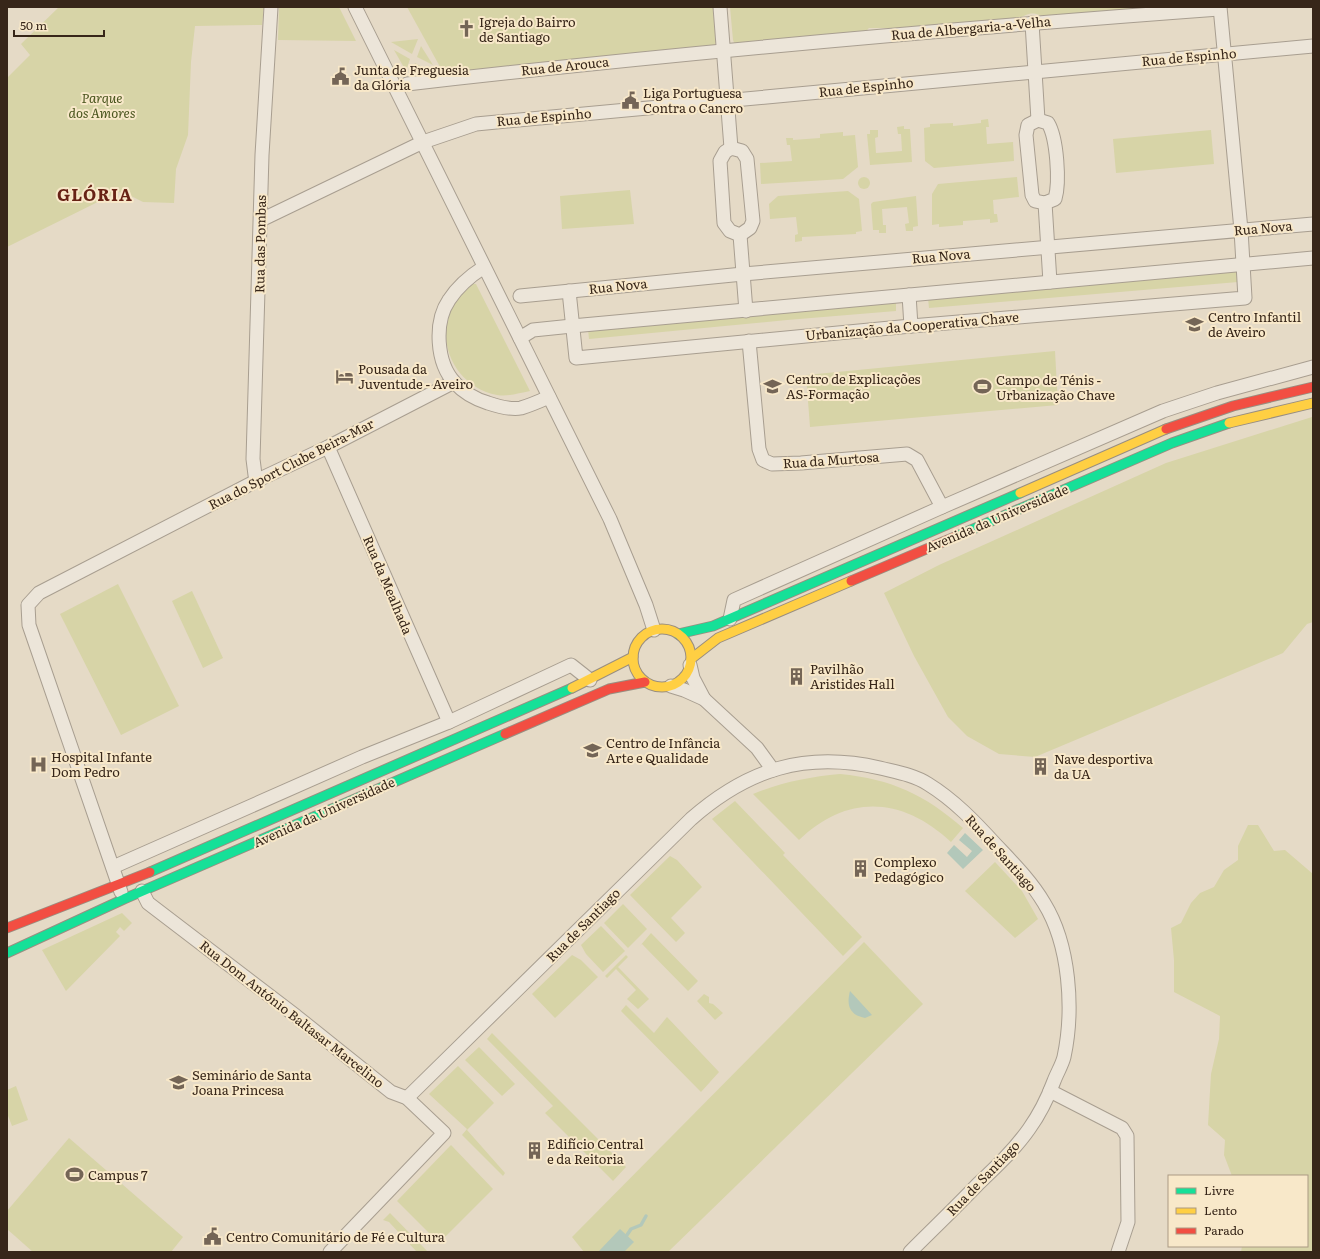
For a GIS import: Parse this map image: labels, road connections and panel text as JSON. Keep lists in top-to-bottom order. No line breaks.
{"streets":{"main road":["Avenida da Universidade"],"street":["Rua de Albergaria-a-Velha","Rua de Espinho","Rua de Arouca","Rua Nova","Rua das Pombas","Urbanização da Cooperativa Chave","Rua da Murtosa","Rua do Sport Clube Beira-Mar","Rua da Mealhada","Rua de Santiago","Rua Dom António Baltasar Marcelino"]},"crossings":[["Rua de Albergaria-a-Velha","Rua de Arouca"],["Rua de Espinho","Rua das Pombas"],["Rua das Pombas","Rua do Sport Clube Beira-Mar"],["Urbanização da Cooperativa Chave","Rua da Murtosa"],["Rua do Sport Clube Beira-Mar","Avenida da Universidade"],["Rua do Sport Clube Beira-Mar","Rua da Mealhada"],["Avenida da Universidade","Rua Dom António Baltasar Marcelino"],["Rua de Santiago","Rua Dom António Baltasar Marcelino"]],"districts":["GLÓRIA"],"parks":["Parque dos Amores"],"places":{"church":["Igreja do Bairro de Santiago"],"public building":["Junta de Freguesia da Glória","Liga Portuguesa Contra o Cancro","Centro Comunitário de Fé e Cultura"],"school or university":["Centro Infantil de Aveiro","Centro de Explicações AS-Formação","Centro de Infância Arte e Qualidade","Seminário de Santa Joana Princesa"],"hotel":["Pousada da Juventude - Aveiro"],"sports":["Campo de Ténis - Urbanização Chave","Campus 7"],"building":["Pavilhão Aristides Hall","Nave desportiva da UA","Complexo Pedagógico","Edifício Central e da Reitoria"],"hospital":["Hospital Infante Dom Pedro"]},"legend":["Livre","Lento","Parado"],"scale_bar":"50 m"}
